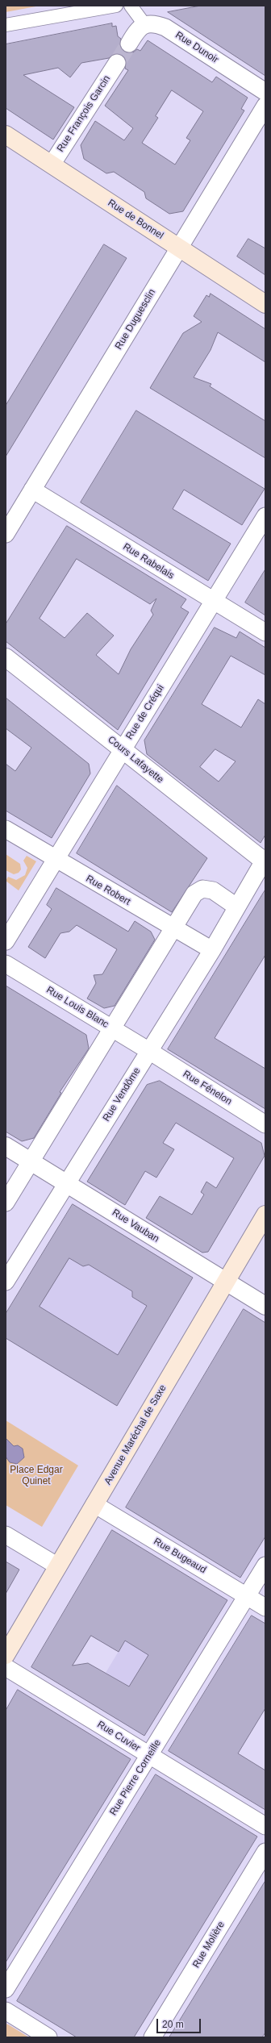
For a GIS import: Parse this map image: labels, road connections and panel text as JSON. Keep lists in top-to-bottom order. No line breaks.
{"streets":{"main road":["Rue de Bonnel","Avenue Maréchal de Saxe"],"street":["Rue Dunoir","Rue François Garcin","Rue Duguesclin","Rue Rabelais","Rue de Créqui","Cours Lafayette","Rue Robert","Rue Louis Blanc","Rue Fénelon","Rue Vendôme","Rue Vauban","Rue Bugeaud","Rue Cuvier","Rue Pierre Corneille","Rue Molière"]},"crossings":[["Rue François Garcin","Rue de Bonnel"],["Rue de Bonnel","Rue Duguesclin"],["Rue Duguesclin","Rue Rabelais"],["Rue Rabelais","Rue de Créqui"],["Rue de Créqui","Cours Lafayette"],["Rue de Créqui","Rue Robert"],["Cours Lafayette","Rue Vendôme"],["Rue Robert","Rue Vendôme"],["Rue Louis Blanc","Rue Fénelon"],["Rue Louis Blanc","Rue Vendôme"],["Rue Fénelon","Rue Vendôme"],["Rue Vendôme","Rue Vauban"],["Rue Vauban","Avenue Maréchal de Saxe"],["Avenue Maréchal de Saxe","Rue Bugeaud"],["Rue Bugeaud","Rue Pierre Corneille"],["Rue Cuvier","Rue Pierre Corneille"]],"parks":["Place Edgar Quinet"],"scale_bar":"20 m"}
